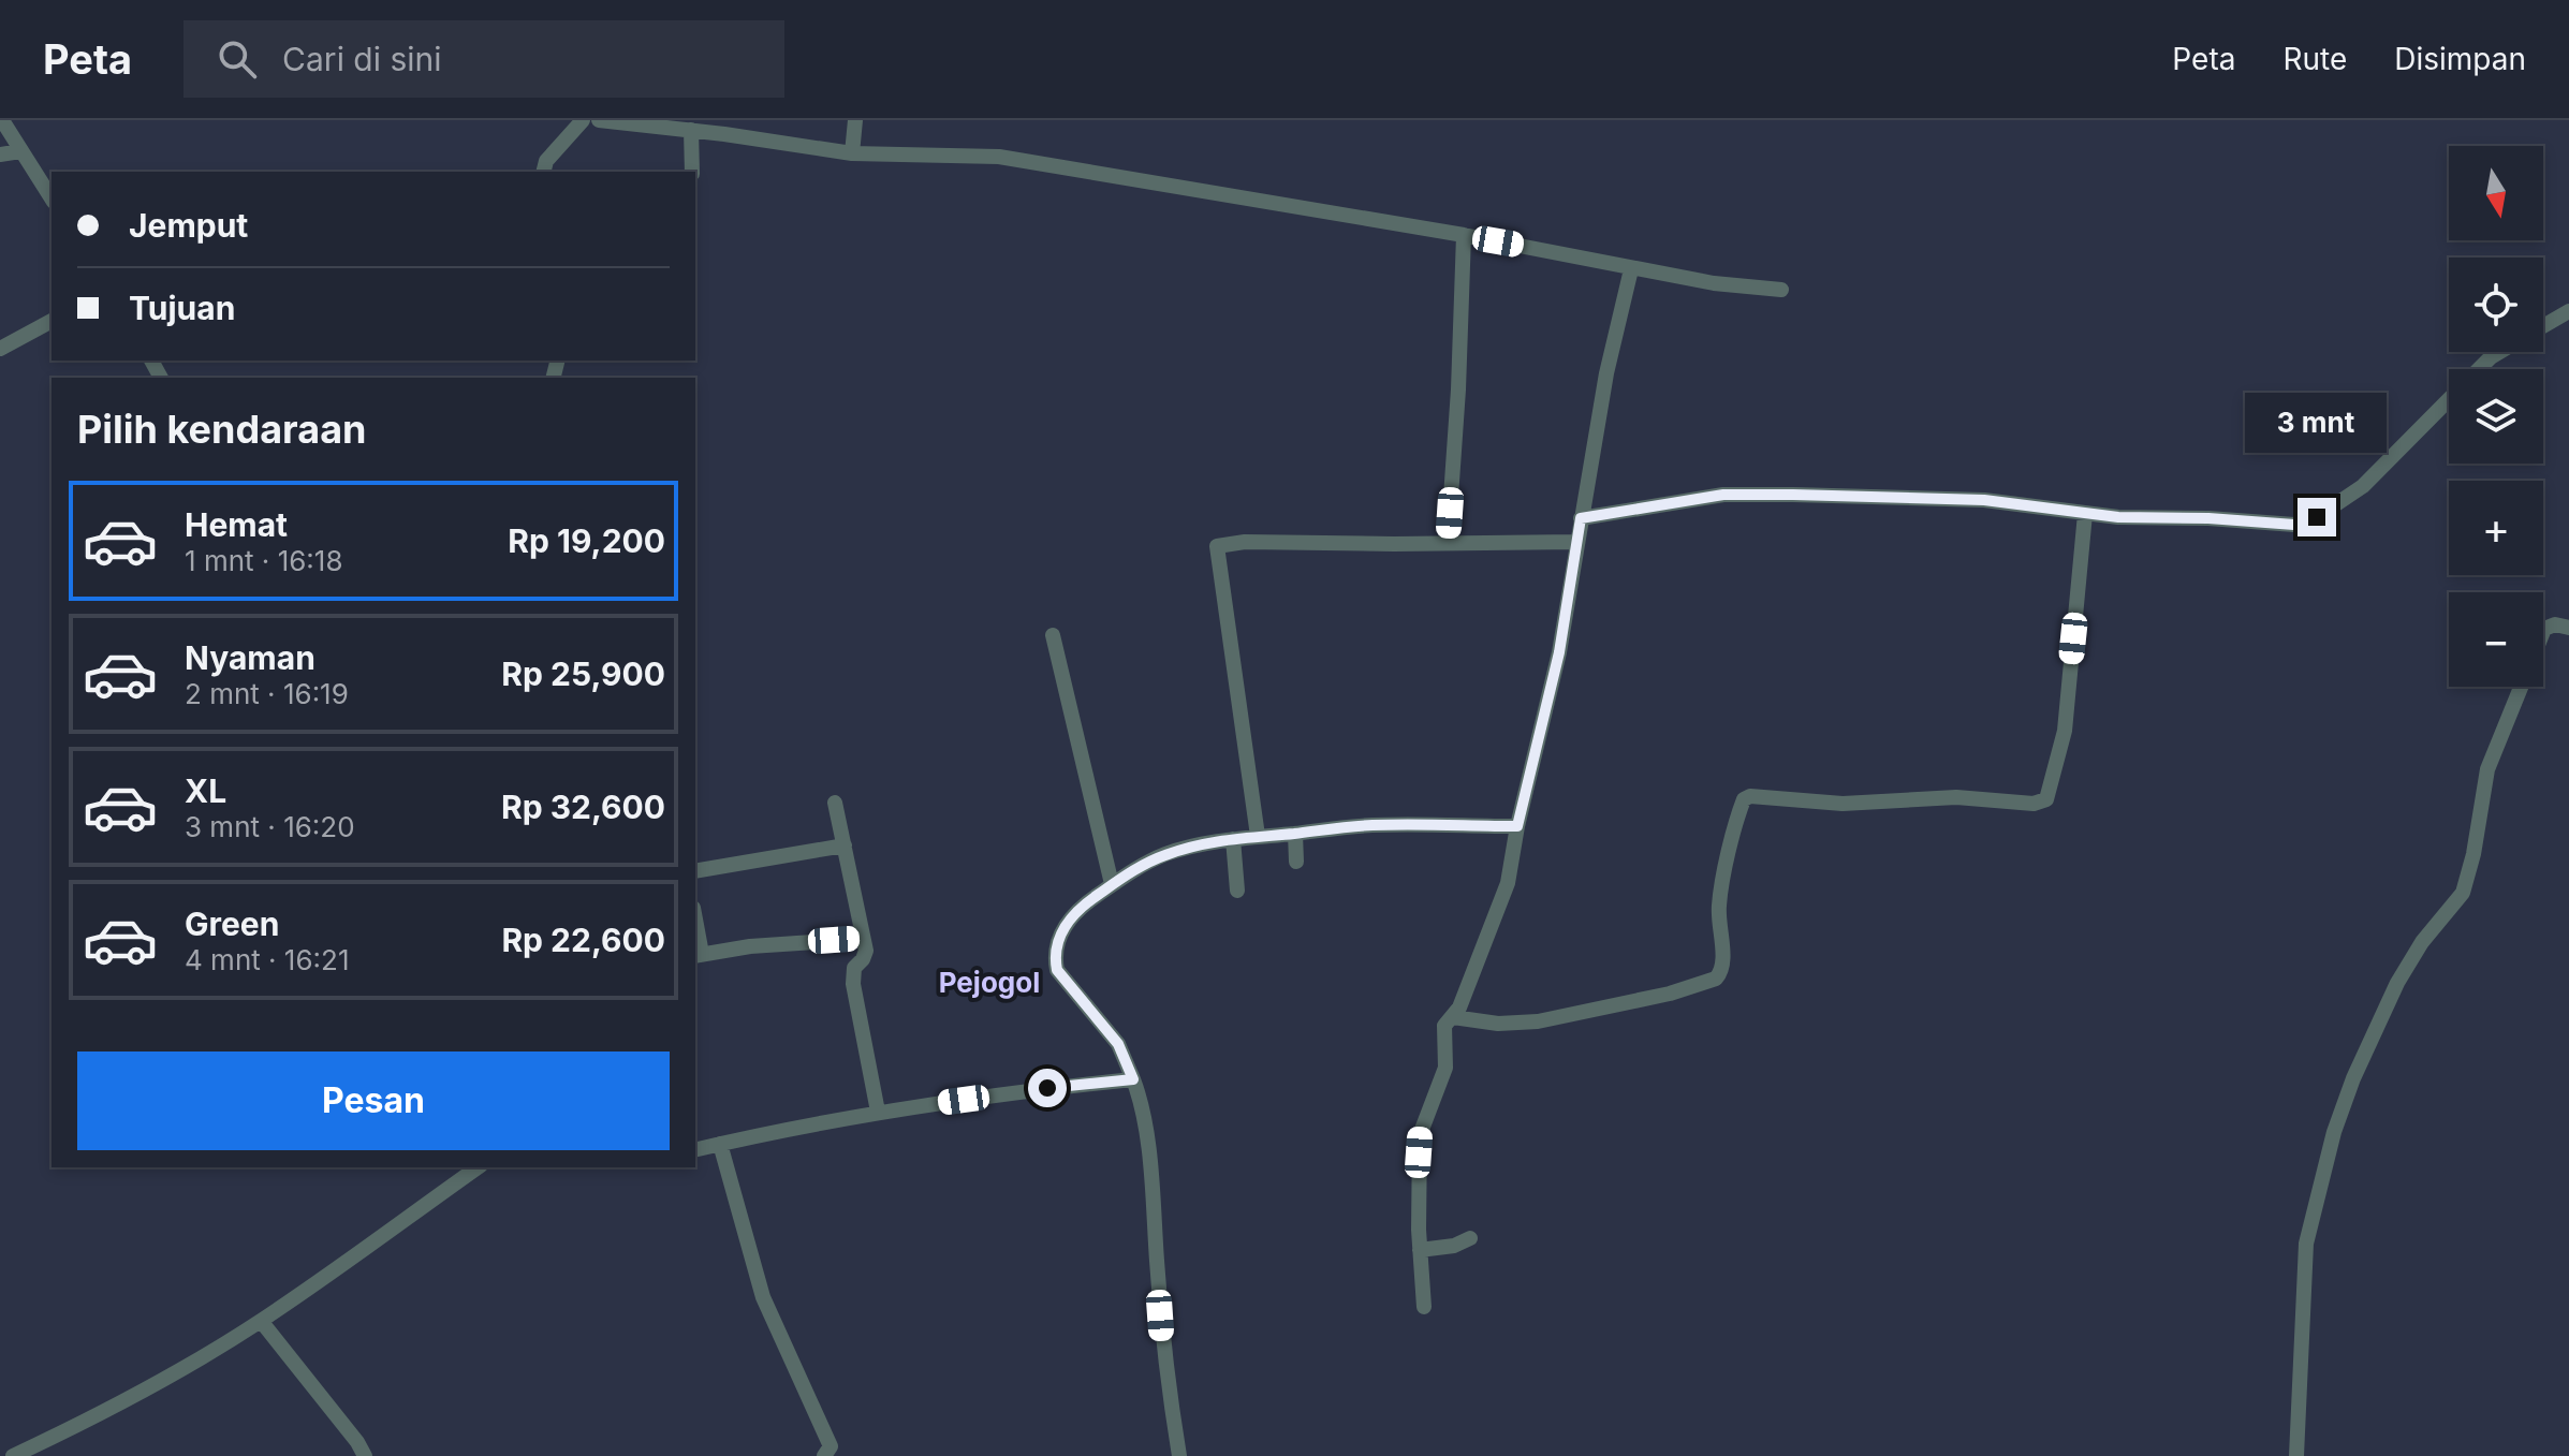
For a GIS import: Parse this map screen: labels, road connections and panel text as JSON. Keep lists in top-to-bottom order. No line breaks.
{"districts":["Pejogol"],"north":"bottom","page":{"header":"Peta","search":"Cari di sini","nav":["Peta","Rute","Disimpan"],"map_buttons":["+","−"],"banner":["Jemput","Tujuan"],"heading":"Pilih kendaraan","bubble":"3 mnt","list":[{"name":"Hemat","note":"1 mnt · 16:18","value":"Rp 19,200"},{"name":"Nyaman","note":"2 mnt · 16:19","value":"Rp 25,900"},{"name":"XL","note":"3 mnt · 16:20","value":"Rp 32,600"},{"name":"Green","note":"4 mnt · 16:21","value":"Rp 22,600"}],"buttons":"Pesan"}}
